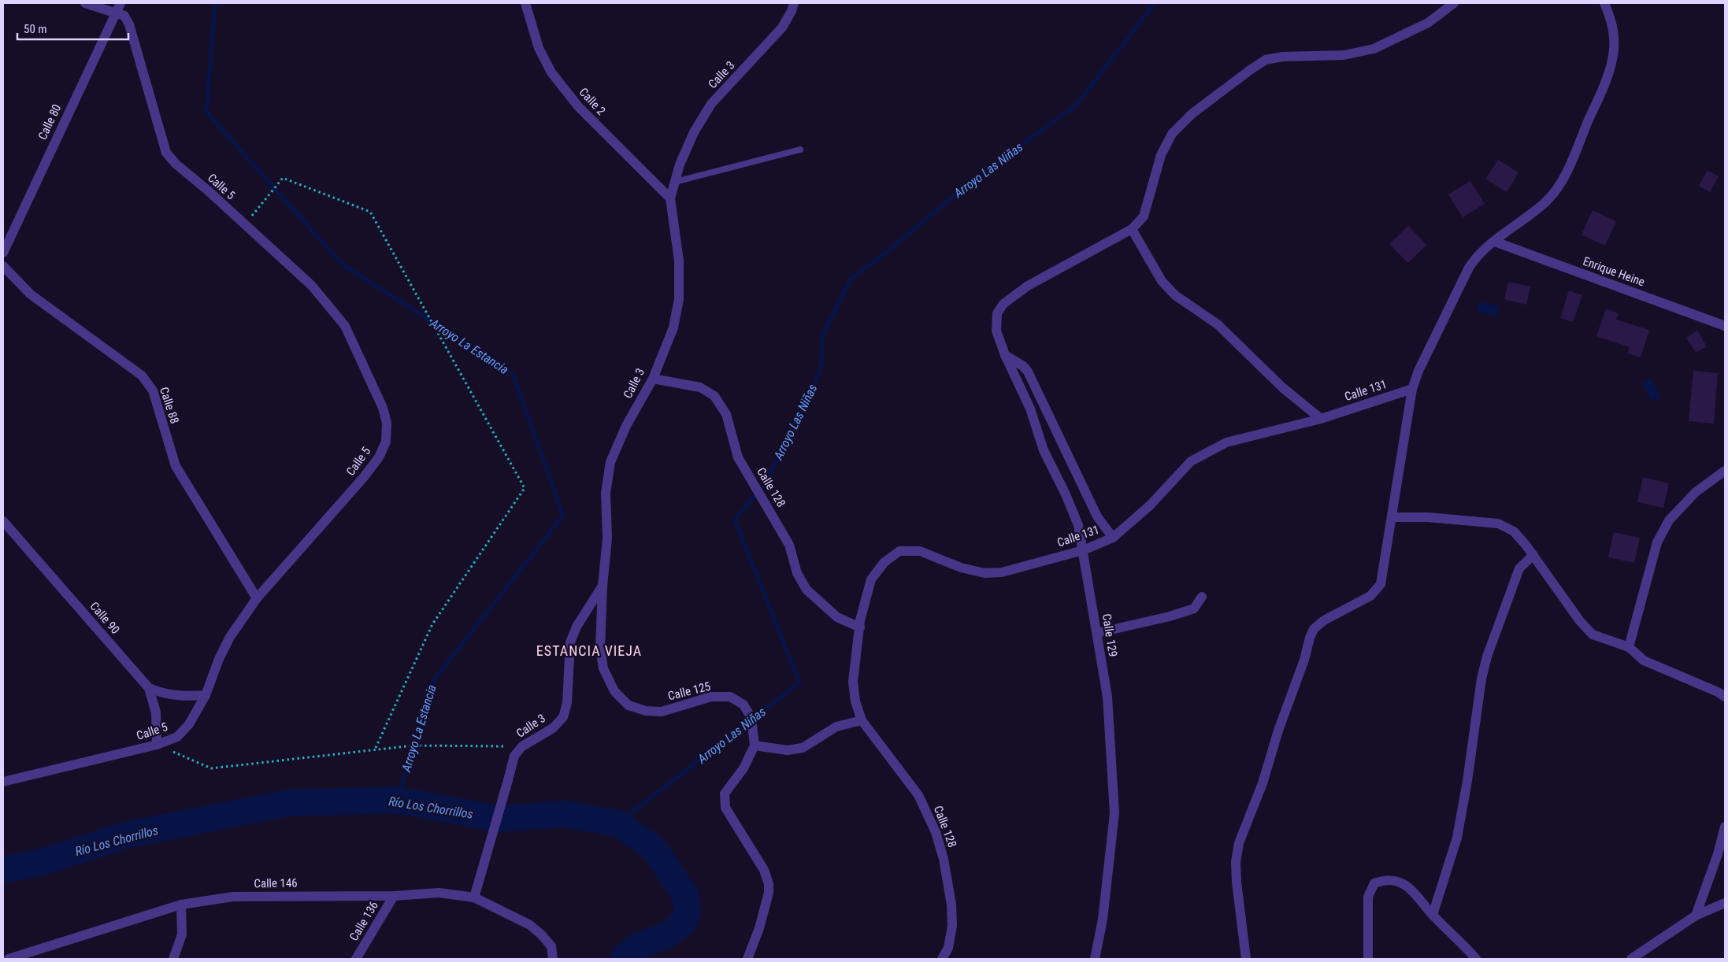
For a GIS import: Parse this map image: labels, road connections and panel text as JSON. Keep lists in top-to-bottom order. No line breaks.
{"streets":{"street":["Calle 3","Calle 2","Calle 80","Calle 5","Enrique Heine","Calle 131","Calle 88","Calle 128","Calle 90","Calle 129","Calle 125","Calle 146","Calle 136"]},"crossings":[["Calle 3","Calle 2"],["Calle 3","Calle 128"],["Calle 3","Calle 125"],["Calle 3","Calle 146"],["Calle 80","Calle 5"],["Calle 5","Calle 88"],["Calle 5","Calle 90"],["Calle 131","Calle 128"],["Calle 131","Calle 129"],["Calle 146","Calle 136"]],"districts":["ESTANCIA VIEJA"],"water":["Arroyo Las Niñas","Arroyo La Estancia","Río Los Chorrillos"],"scale_bar":"50 m"}
